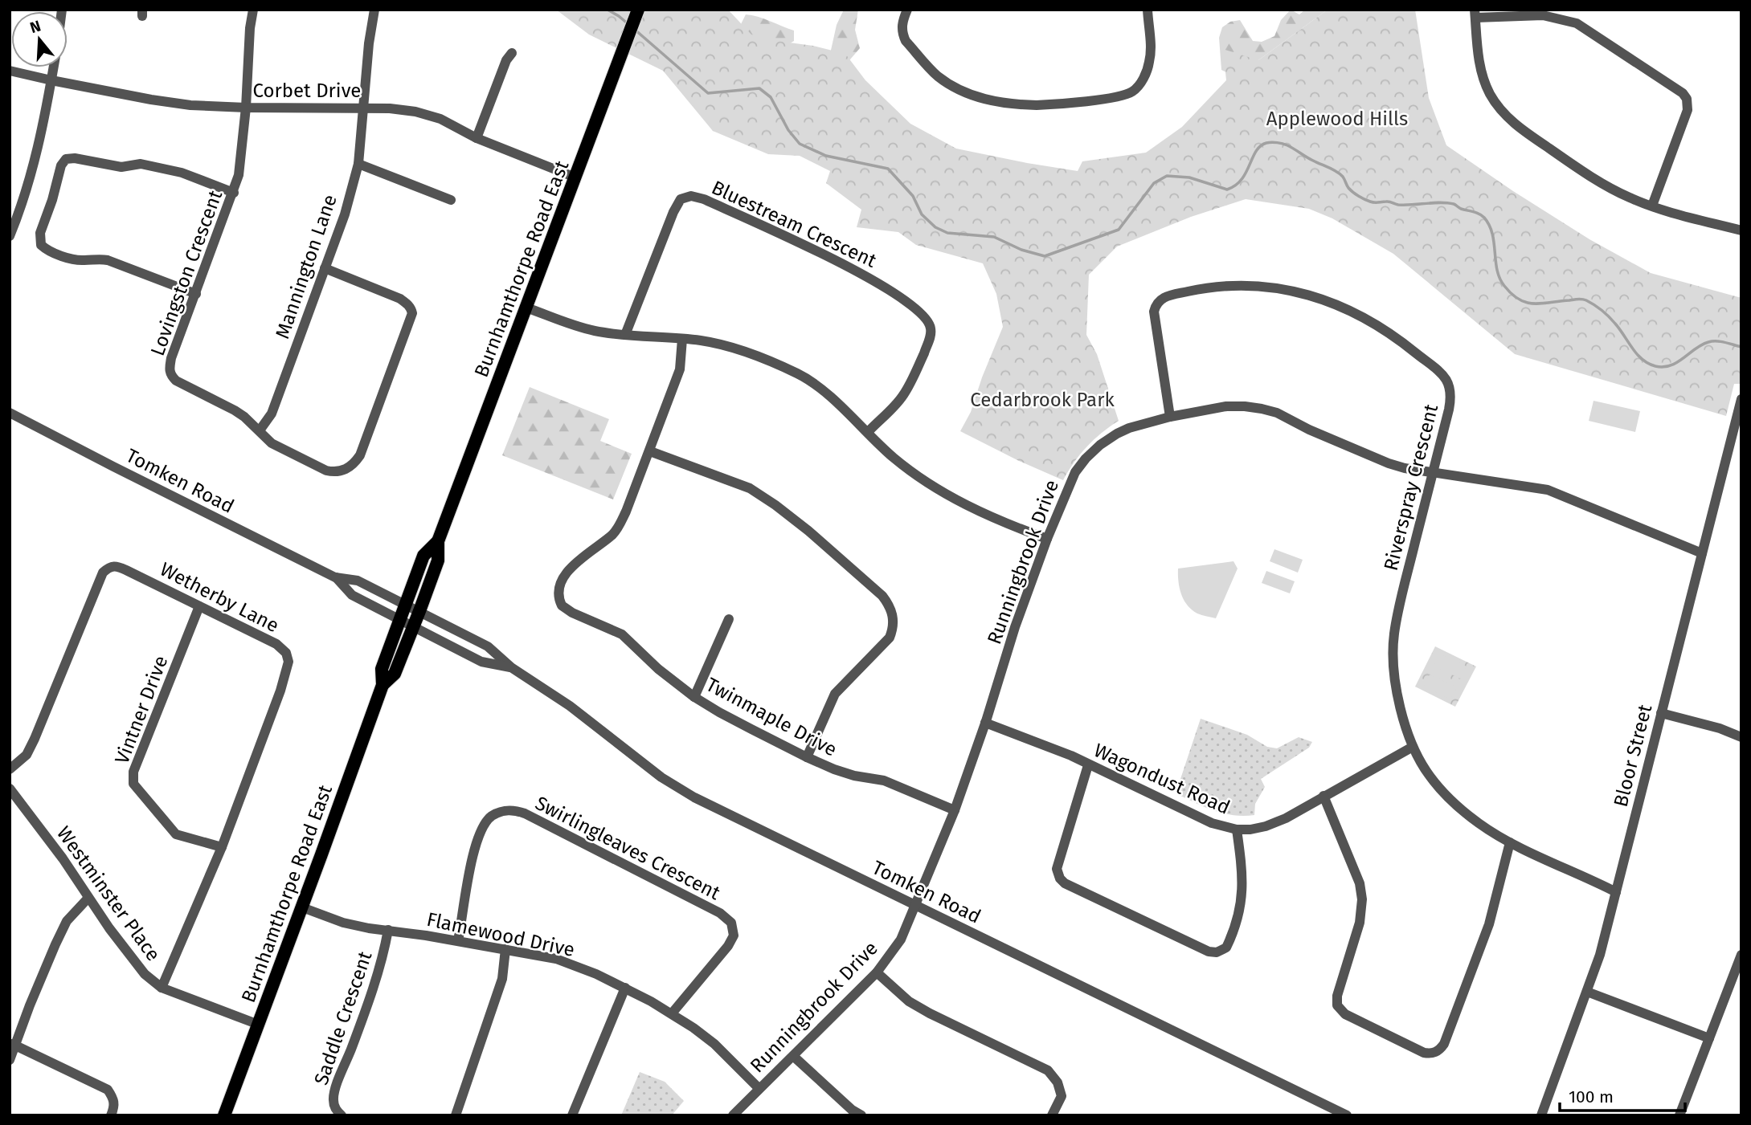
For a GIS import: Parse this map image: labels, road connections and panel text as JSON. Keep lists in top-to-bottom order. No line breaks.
{"streets":{"main road":["Burnhamthorpe Road East"],"street":["Corbet Drive","Bluestream Crescent","Mannington Lane","Lovingston Crescent","Tomken Road","Riverspray Crescent","Runningbrook Drive","Wetherby Lane","Vintner Drive","Twinmaple Drive","Bloor Street","Wagondust Road","Swirlingleaves Crescent","Westminster Place","Flamewood Drive","Saddle Crescent"]},"crossings":[["Corbet Drive","Mannington Lane"],["Corbet Drive","Burnhamthorpe Road East"],["Corbet Drive","Lovingston Crescent"],["Mannington Lane","Lovingston Crescent"],["Burnhamthorpe Road East","Tomken Road"],["Burnhamthorpe Road East","Westminster Place"],["Burnhamthorpe Road East","Flamewood Drive"],["Tomken Road","Runningbrook Drive"],["Riverspray Crescent","Runningbrook Drive"],["Riverspray Crescent","Bloor Street"],["Riverspray Crescent","Wagondust Road"],["Runningbrook Drive","Twinmaple Drive"],["Runningbrook Drive","Bloor Street"],["Runningbrook Drive","Wagondust Road"],["Runningbrook Drive","Flamewood Drive"],["Wetherby Lane","Vintner Drive"],["Wetherby Lane","Westminster Place"],["Swirlingleaves Crescent","Flamewood Drive"],["Flamewood Drive","Saddle Crescent"]],"parks":["Applewood Hills","Cedarbrook Park"],"scale_bar":"100 m","north":"top"}
